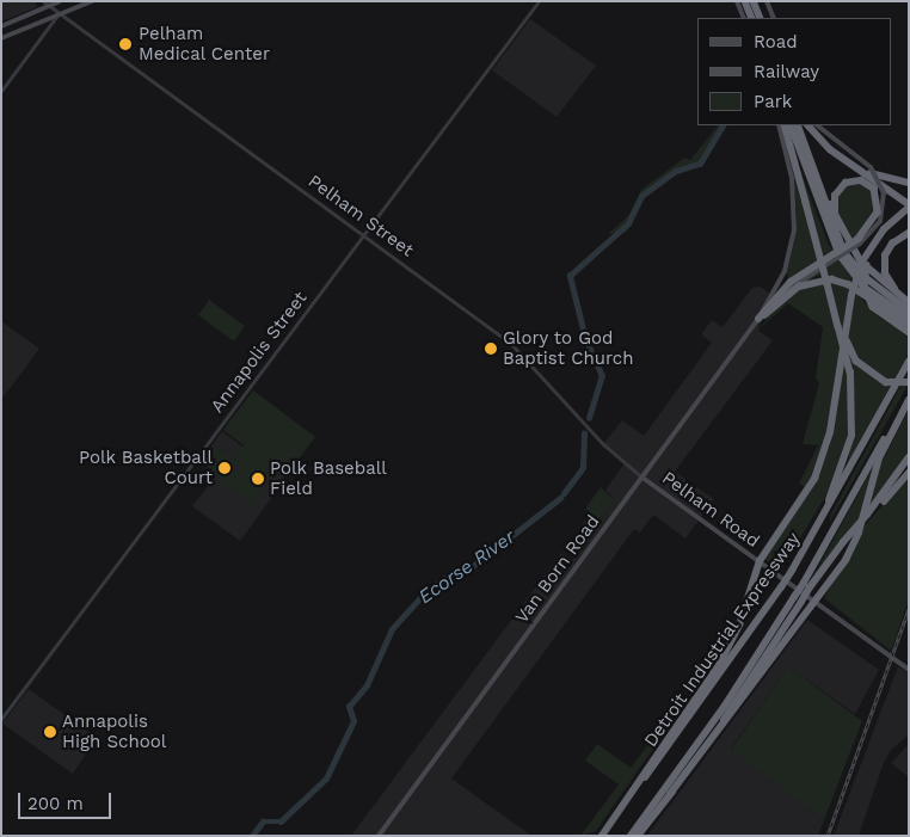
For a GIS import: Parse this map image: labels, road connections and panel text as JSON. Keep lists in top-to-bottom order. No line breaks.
{"streets":{"highway":["Detroit Industrial Expressway"],"main road":["Pelham Road","Van Born Road"],"street":["Pelham Street","Annapolis Street"]},"crossings":[["Pelham Street","Annapolis Street"],["Pelham Street","Pelham Road"],["Pelham Street","Van Born Road"],["Pelham Road","Van Born Road"]],"water":["Ecorse River"],"places":["Pelham Medical Center","Glory to God Baptist Church","Polk Basketball Court","Polk Baseball Field","Annapolis High School"],"legend":["Road","Railway","Park"],"scale_bar":"200 m"}
